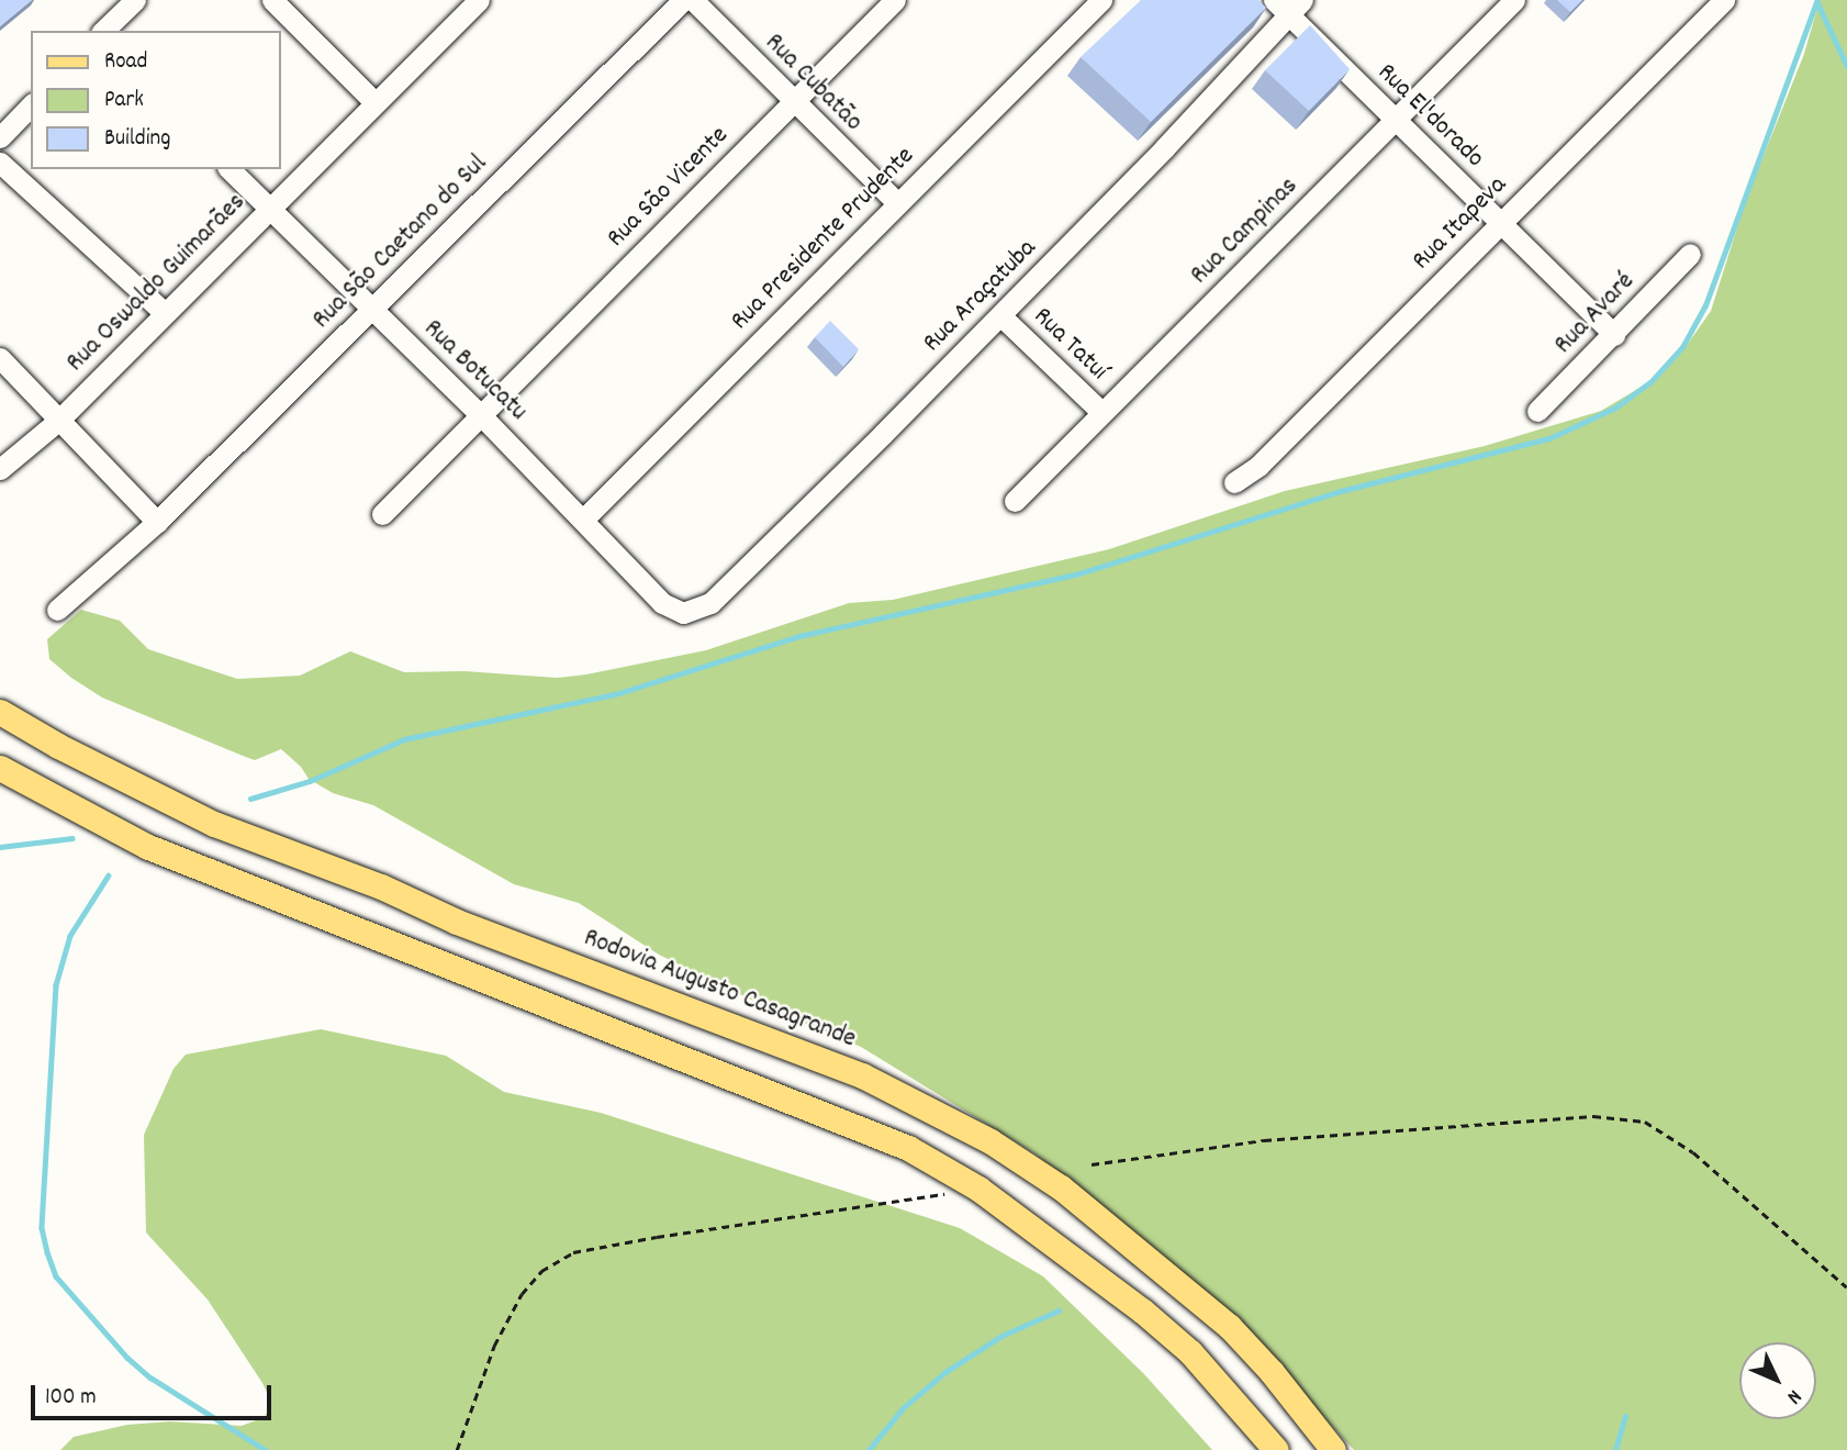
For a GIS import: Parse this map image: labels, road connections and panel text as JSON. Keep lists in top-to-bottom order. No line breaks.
{"streets":{"main road":["Rodovia Augusto Casagrande"],"street":["Rua Cubatão","Rua El'dorado","Rua São Vicente","Rua Itapeva","Rua Campinas","Rua Presidente Prudente","Rua São Caetano do Sul","Rua Oswaldo Guimarães","Rua Araçatuba","Rua Avaré","Rua Tatuí","Rua Botucatu"]},"crossings":[["Rua Cubatão","Rua São Vicente"],["Rua Cubatão","Rua Presidente Prudente"],["Rua El'dorado","Rua Itapeva"],["Rua El'dorado","Rua Campinas"],["Rua El'dorado","Rua Araçatuba"],["Rua El'dorado","Rua Avaré"],["Rua São Vicente","Rua Botucatu"],["Rua Campinas","Rua Tatuí"],["Rua Presidente Prudente","Rua Botucatu"],["Rua São Caetano do Sul","Rua Botucatu"],["Rua Oswaldo Guimarães","Rua Botucatu"],["Rua Araçatuba","Rua Tatuí"],["Rua Araçatuba","Rua Botucatu"]],"legend":["Road","Park","Building"],"scale_bar":"100 m","north":"bottom right"}
